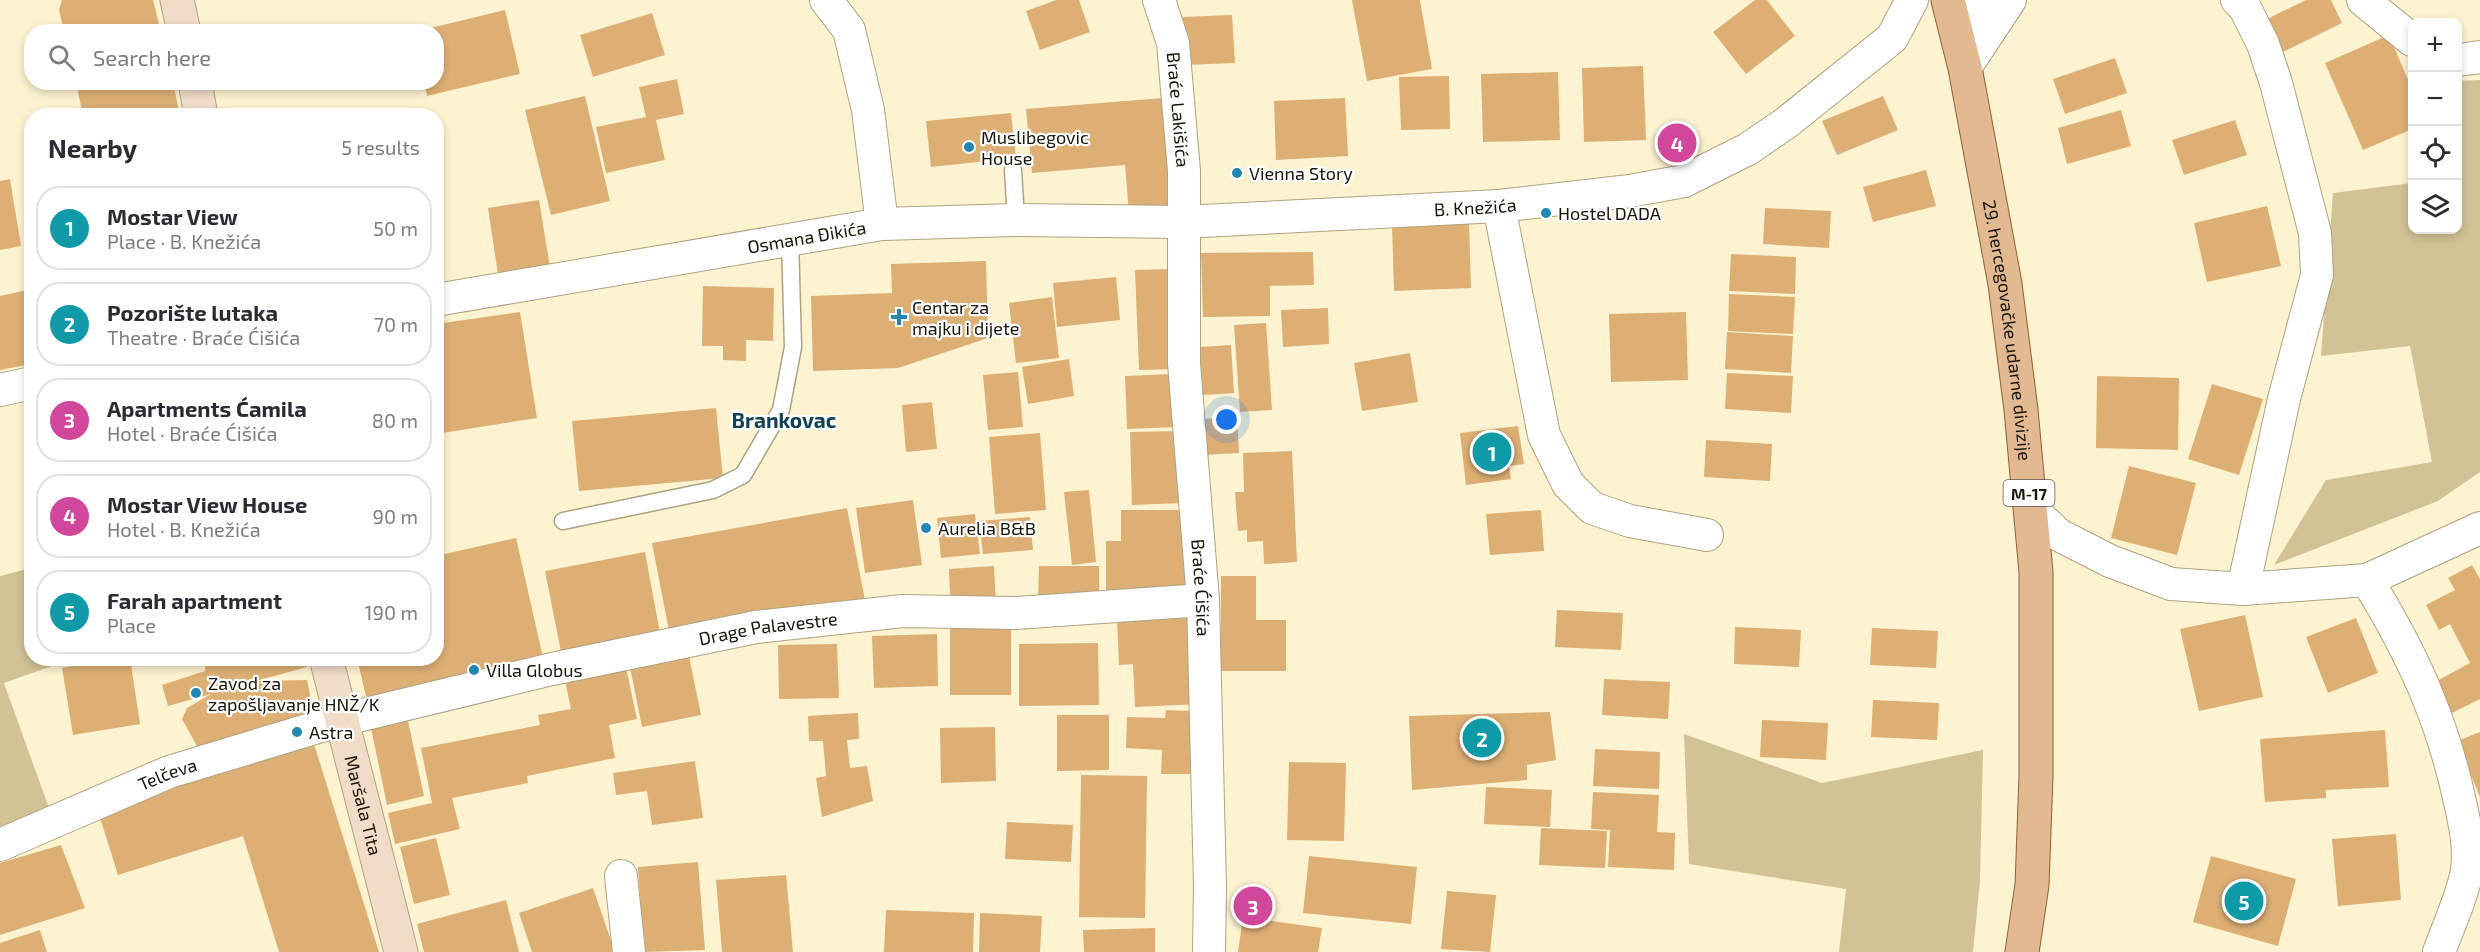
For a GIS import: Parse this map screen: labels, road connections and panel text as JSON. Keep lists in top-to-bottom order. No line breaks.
{"streets":{"main road":["29. hercegovačke udarne divizije","M-17"],"street":["Braće Lakišića","B. Knežića","Osmana Đikića","Braće Ćišića","Drage Palavestre","Telčeva","Maršala Tita"]},"crossings":[["Braće Lakišića","B. Knežića"],["Braće Lakišića","Osmana Đikića"],["Braće Lakišića","Braće Ćišića"],["B. Knežića","Osmana Đikića"],["B. Knežića","Braće Ćišića"],["Osmana Đikića","Braće Ćišića"],["Braće Ćišića","Drage Palavestre"],["Drage Palavestre","Telčeva"],["Drage Palavestre","Maršala Tita"],["Telčeva","Maršala Tita"]],"districts":["Brankovac"],"places":{"other":["Muslibegovic House","Vienna Story","Hostel DADA","Aurelia B&B","Villa Globus","Zavod za zapošljavanje HNŽ/K","Astra"],"health":["Centar za majku i dijete"]},"page":{"map_buttons":["+","−"],"search":"Search here","heading":["Nearby","5 results"],"pins":["4","1","2","5","3"],"list":[{"mark":"1","name":"Mostar View","note":"Place · B. Knežića","value":"50 m"},{"mark":"2","name":"Pozorište lutaka","note":"Theatre · Braće Ćišića","value":"70 m"},{"mark":"3","name":"Apartments Ćamila","note":"Hotel · Braće Ćišića","value":"80 m"},{"mark":"4","name":"Mostar View House","note":"Hotel · B. Knežića","value":"90 m"},{"mark":"5","name":"Farah apartment","note":"Place","value":"190 m"}]}}
